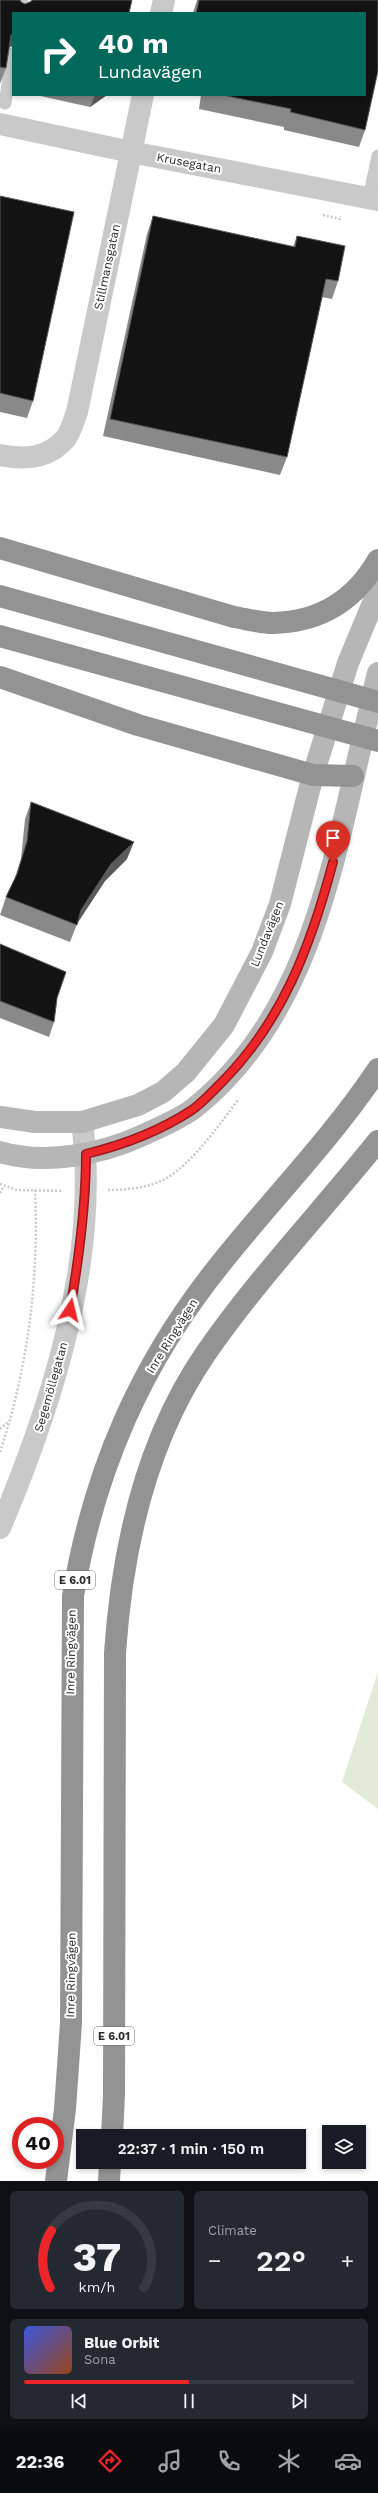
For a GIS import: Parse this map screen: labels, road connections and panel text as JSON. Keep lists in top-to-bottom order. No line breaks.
{"streets":{"highway":["Inre Ringvägen","E 6.01"],"main road":["Lundavägen"],"street":["Krusegatan","Stillmansgatan","Segemöllegatan"]},"crossings":[["Krusegatan","Stillmansgatan"],["Lundavägen","Segemöllegatan"]],"page":{"turn":["40 m","Lundavägen"],"limit":"40","trip":"22:37 · 1 min · 150 m","tile":"Climate","heat":["−","22°","+"],"song":["Blue Orbit","Sona"],"tabs":"22:36","gauge":["37","km/h"]}}
